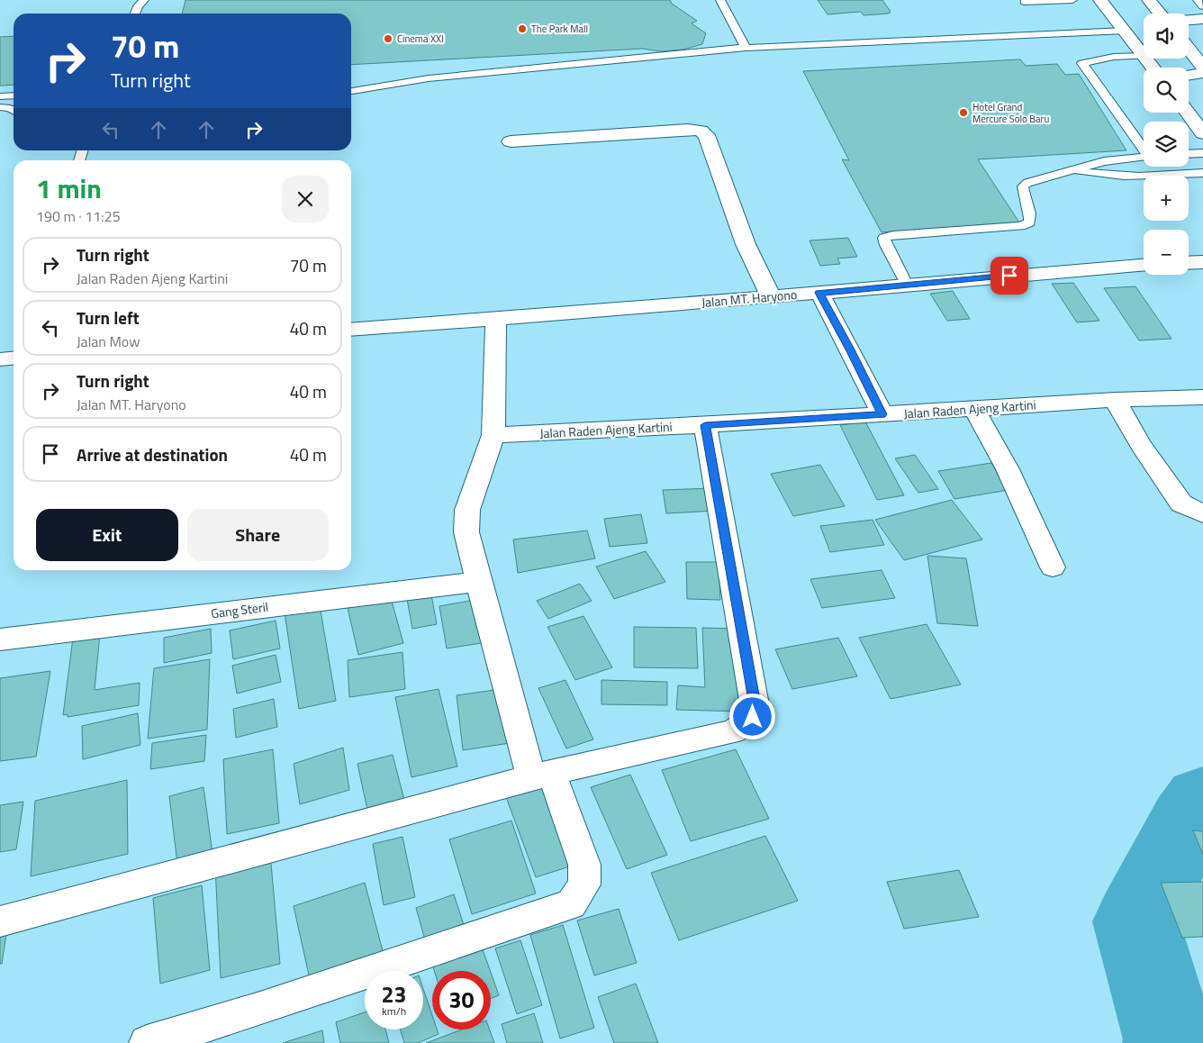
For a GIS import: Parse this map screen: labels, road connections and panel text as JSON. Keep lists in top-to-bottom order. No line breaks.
{"streets":{"street":["Jalan MT. Haryono","Jalan Raden Ajeng Kartini","Gang Steril"]},"places":["The Park Mall","Cinema XXI","Hotel Grand Mercure Solo Baru"],"page":{"map_buttons":["+","−"],"turn":["70 m","Turn right"],"heading":["1 min","190 m · 11:25"],"list":[{"name":"Turn right","note":"Jalan Raden Ajeng Kartini","value":"70 m"},{"name":"Turn left","note":"Jalan Mow","value":"40 m"},{"name":"Turn right","note":"Jalan MT. Haryono","value":"40 m"},{"name":"Arrive at destination","value":"40 m"}],"buttons":["Exit","Share"],"speed":"23 km/h","limit":"30"}}
